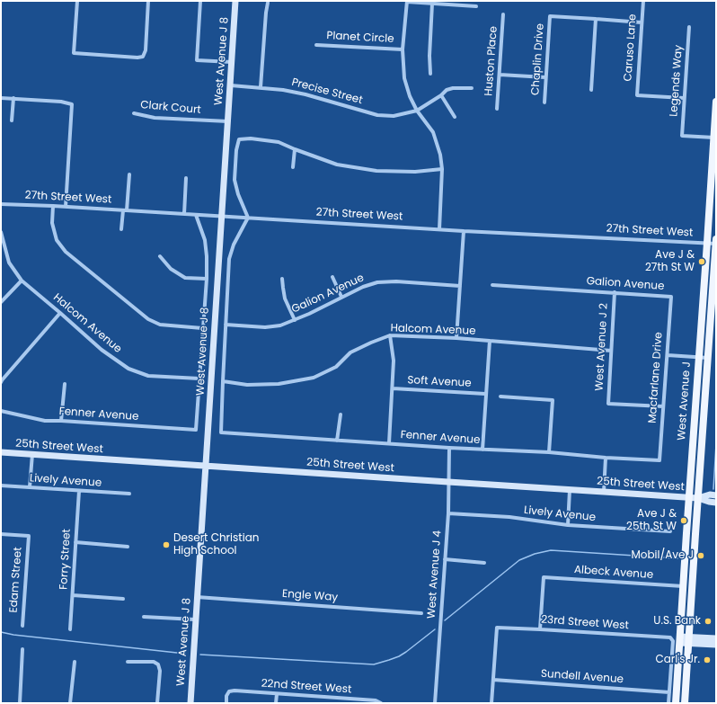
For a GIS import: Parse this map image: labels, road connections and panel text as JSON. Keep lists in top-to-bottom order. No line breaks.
{"streets":{"main road":["West Avenue J"],"street":["Planet Circle","Caruso Lane","Chaplin Drive","West Avenue J 8","Huston Place","Legends Way","Precise Street","Clark Court","27th Street West","Galion Avenue","Halcom Avenue","West Avenue J 2","Macfarlane Drive","Soft Avenue","Fenner Avenue","25th Street West","Lively Avenue","Forry Street","Albeck Avenue","West Avenue J 4","Edam Street","Engle Way","23rd Street West","Sundell Avenue","22nd Street West"]},"crossings":[["Caruso Lane","Legends Way"],["West Avenue J 8","Precise Street"],["West Avenue J 8","Clark Court"],["West Avenue J 8","27th Street West"],["West Avenue J 8","25th Street West"],["West Avenue J 8","Engle Way"],["Legends Way","West Avenue J"],["27th Street West","West Avenue J"],["Galion Avenue","West Avenue J 2"],["Galion Avenue","Macfarlane Drive"],["Halcom Avenue","West Avenue J 2"],["Halcom Avenue","Fenner Avenue"],["West Avenue J 2","Macfarlane Drive"],["Macfarlane Drive","Fenner Avenue"],["West Avenue J","25th Street West"],["West Avenue J","Albeck Avenue"],["Fenner Avenue","West Avenue J 4"],["25th Street West","West Avenue J 4"],["Lively Avenue","Forry Street"],["Lively Avenue","West Avenue J 4"],["Albeck Avenue","23rd Street West"],["23rd Street West","Sundell Avenue"]],"places":["Ave J & 27th St W","Ave J & 25th St W","Desert Christian High School","Mobil/Ave J","U.S. Bank","Carl's Jr."]}
